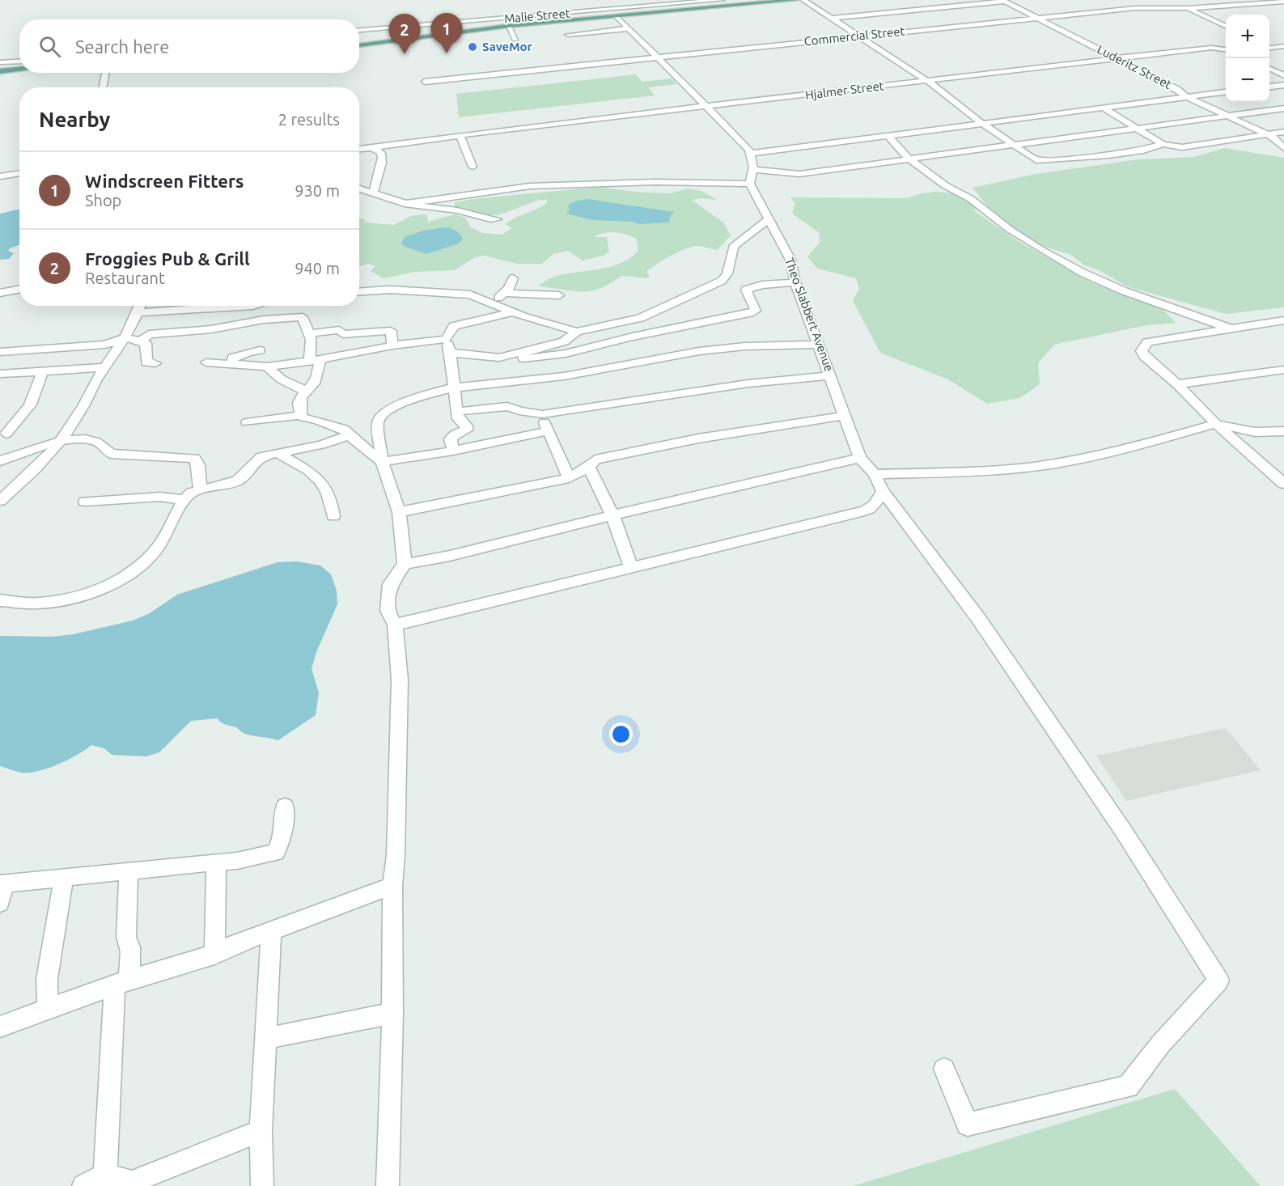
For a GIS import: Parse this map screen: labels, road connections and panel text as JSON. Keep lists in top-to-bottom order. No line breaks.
{"streets":{"street":["Malie Street","Commercial Street","Luderitz Street","Hjalmer Street","Theo Slabbert Avenue"]},"crossings":[["Commercial Street","Luderitz Street"],["Luderitz Street","Hjalmer Street"]],"places":["SaveMor"],"page":{"pins":["1","2"],"map_buttons":["+","−"],"search":"Search here","heading":["Nearby","2 results"],"list":[{"mark":"1","name":"Windscreen Fitters","note":"Shop","value":"930 m"},{"mark":"2","name":"Froggies Pub & Grill","note":"Restaurant","value":"940 m"}]}}
